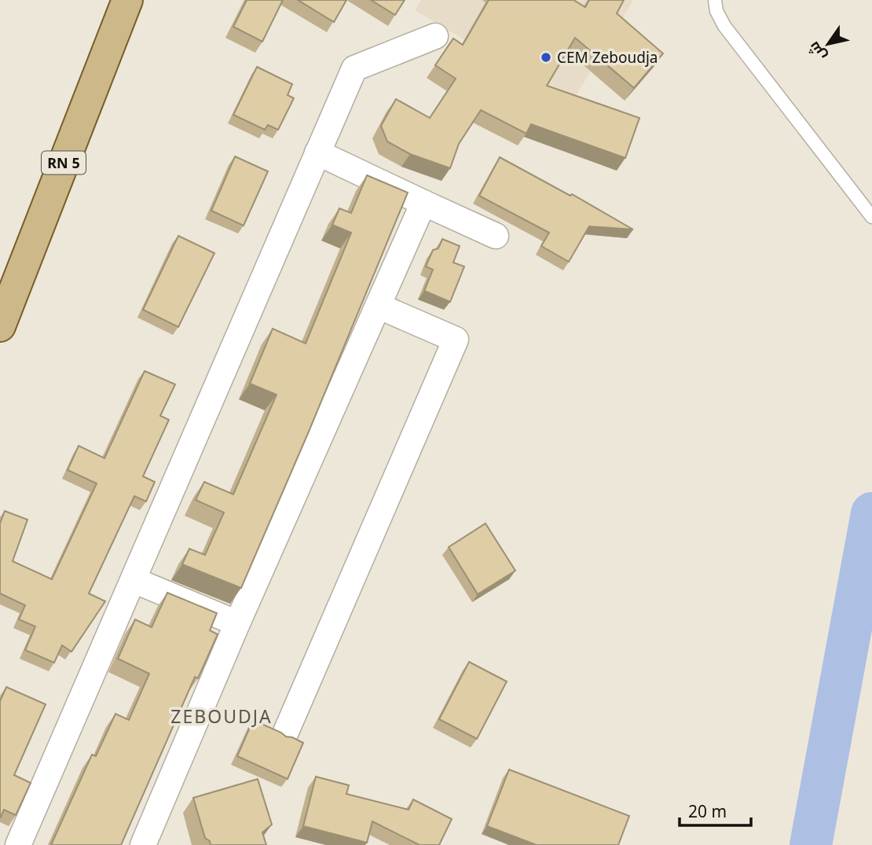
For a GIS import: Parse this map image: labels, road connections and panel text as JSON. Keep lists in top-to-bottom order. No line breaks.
{"streets":{"main road":["RN 5"]},"districts":["ZEBOUDJA"],"places":["CEM Zeboudja"],"scale_bar":"20 m","north":"bottom left"}
